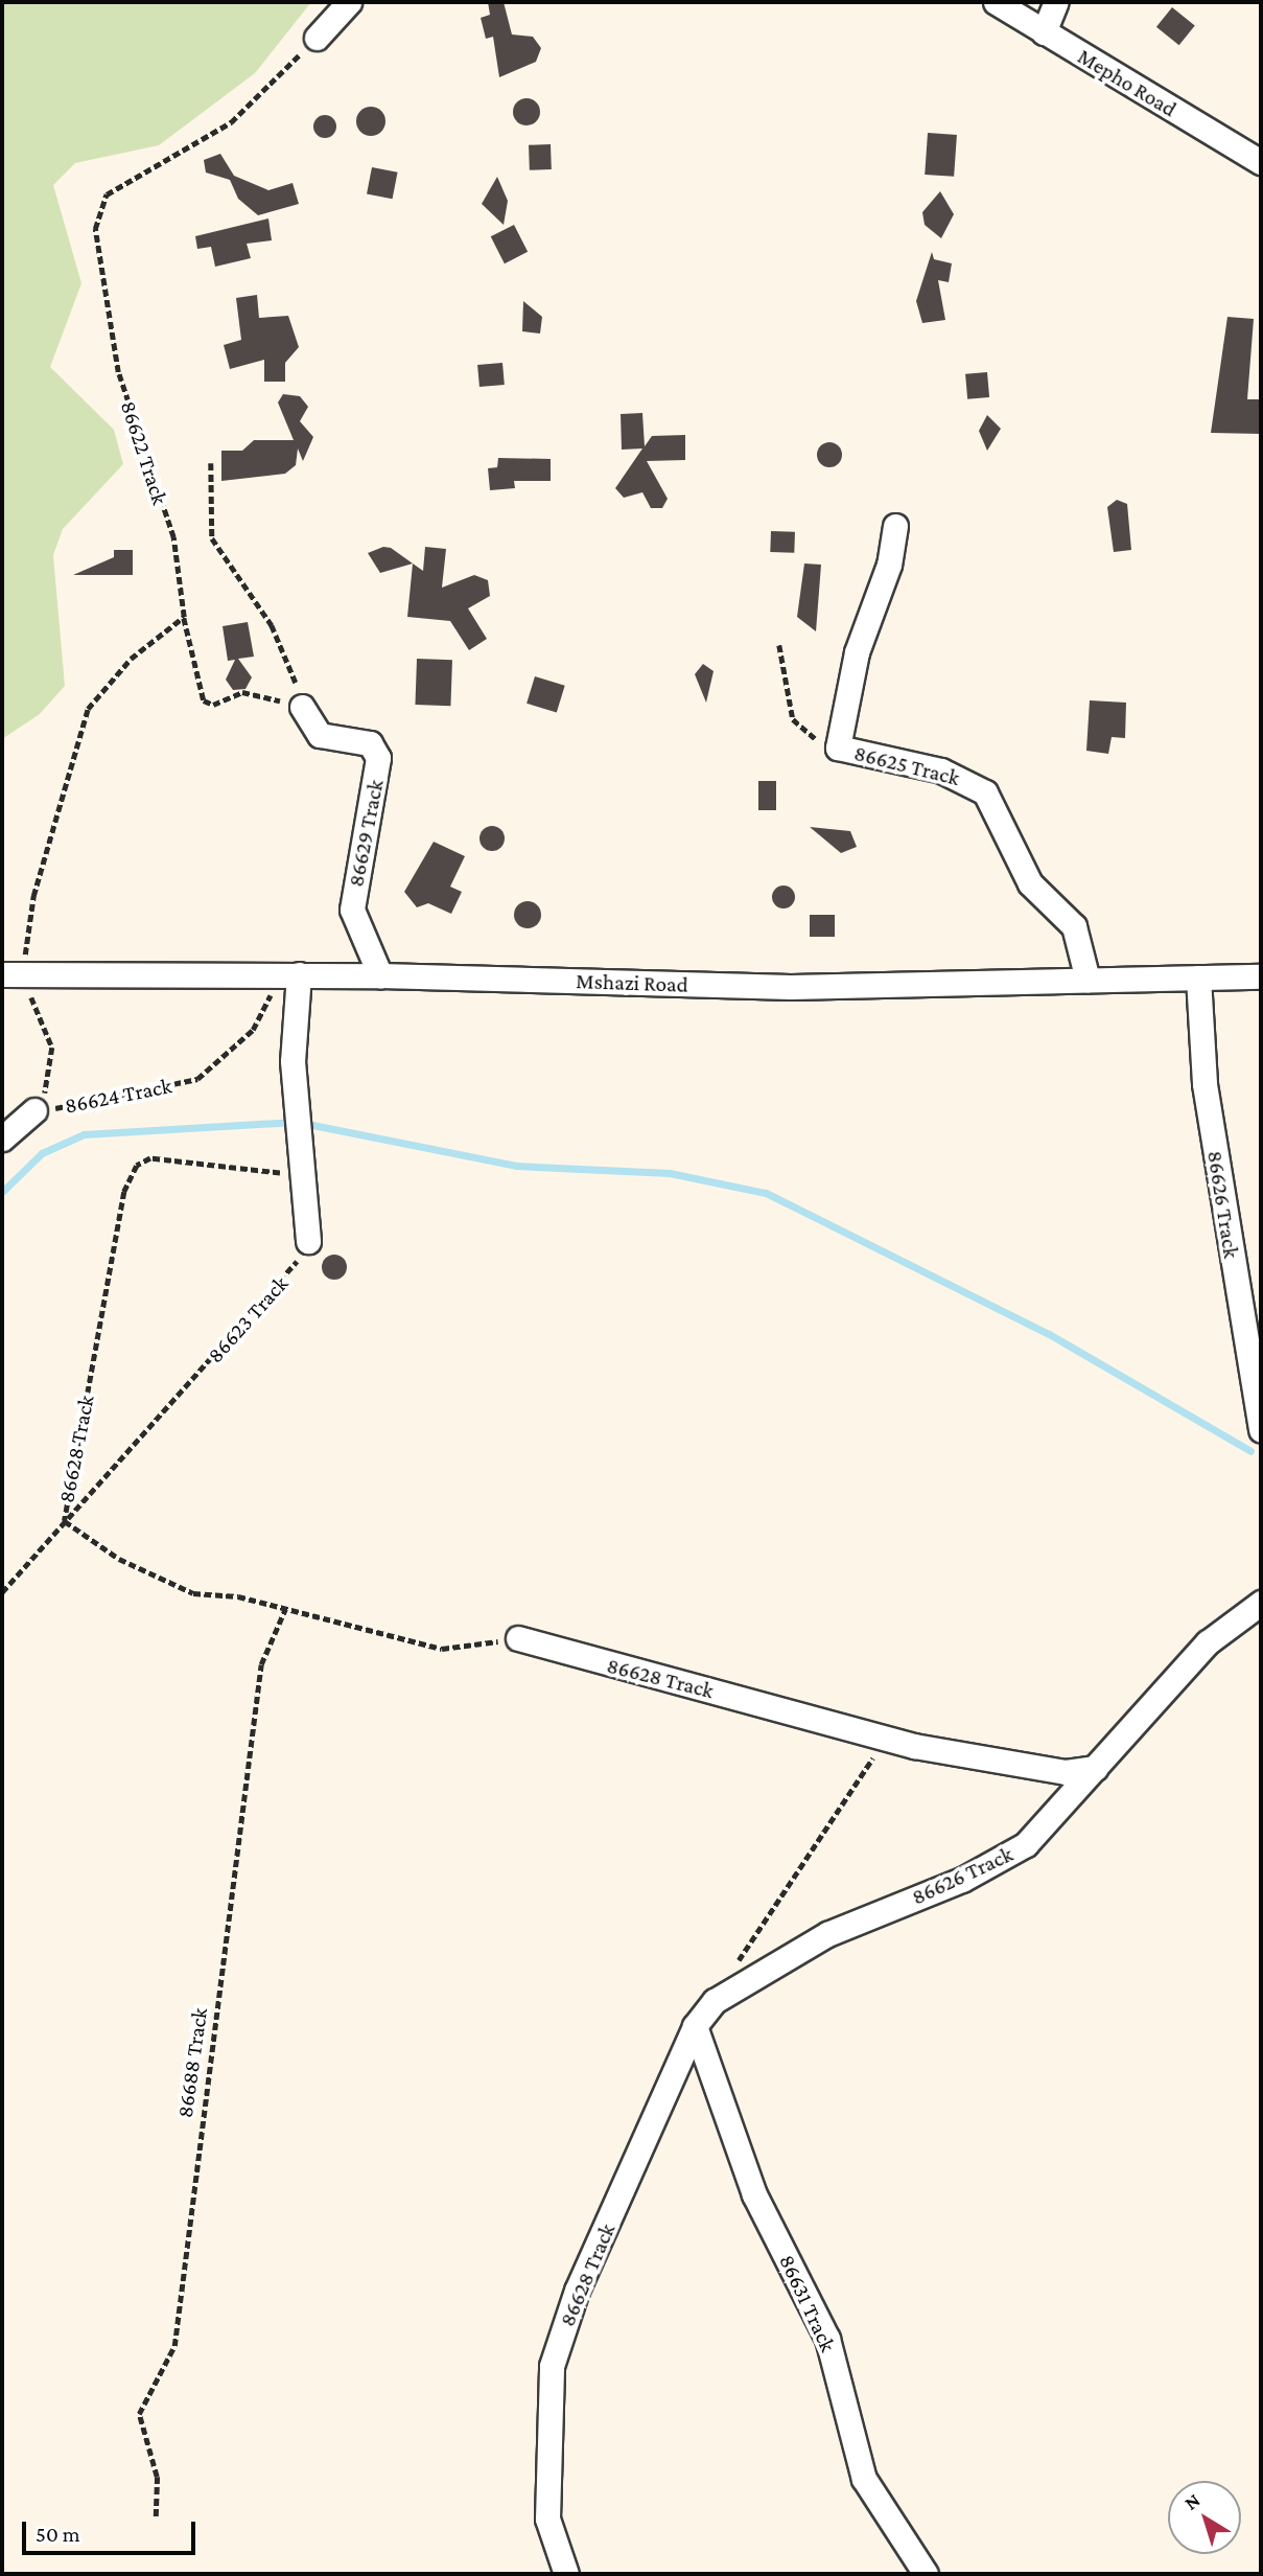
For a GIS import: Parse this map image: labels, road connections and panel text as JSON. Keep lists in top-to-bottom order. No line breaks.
{"streets":{"street":["Mepho Road","86625 Track","86629 Track","Mshazi Road","86624 Track","86626 Track","86628 Track","86631 Track"],"path":["86622 Track","86623 Track","86688 Track"]},"crossings":[["86625 Track","Mshazi Road"],["86629 Track","Mshazi Road"],["Mshazi Road","86624 Track"],["Mshazi Road","86626 Track"],["86626 Track","86628 Track"],["86623 Track","86628 Track"],["86628 Track","86688 Track"],["86628 Track","86631 Track"]],"scale_bar":"50 m","north":"top left"}
